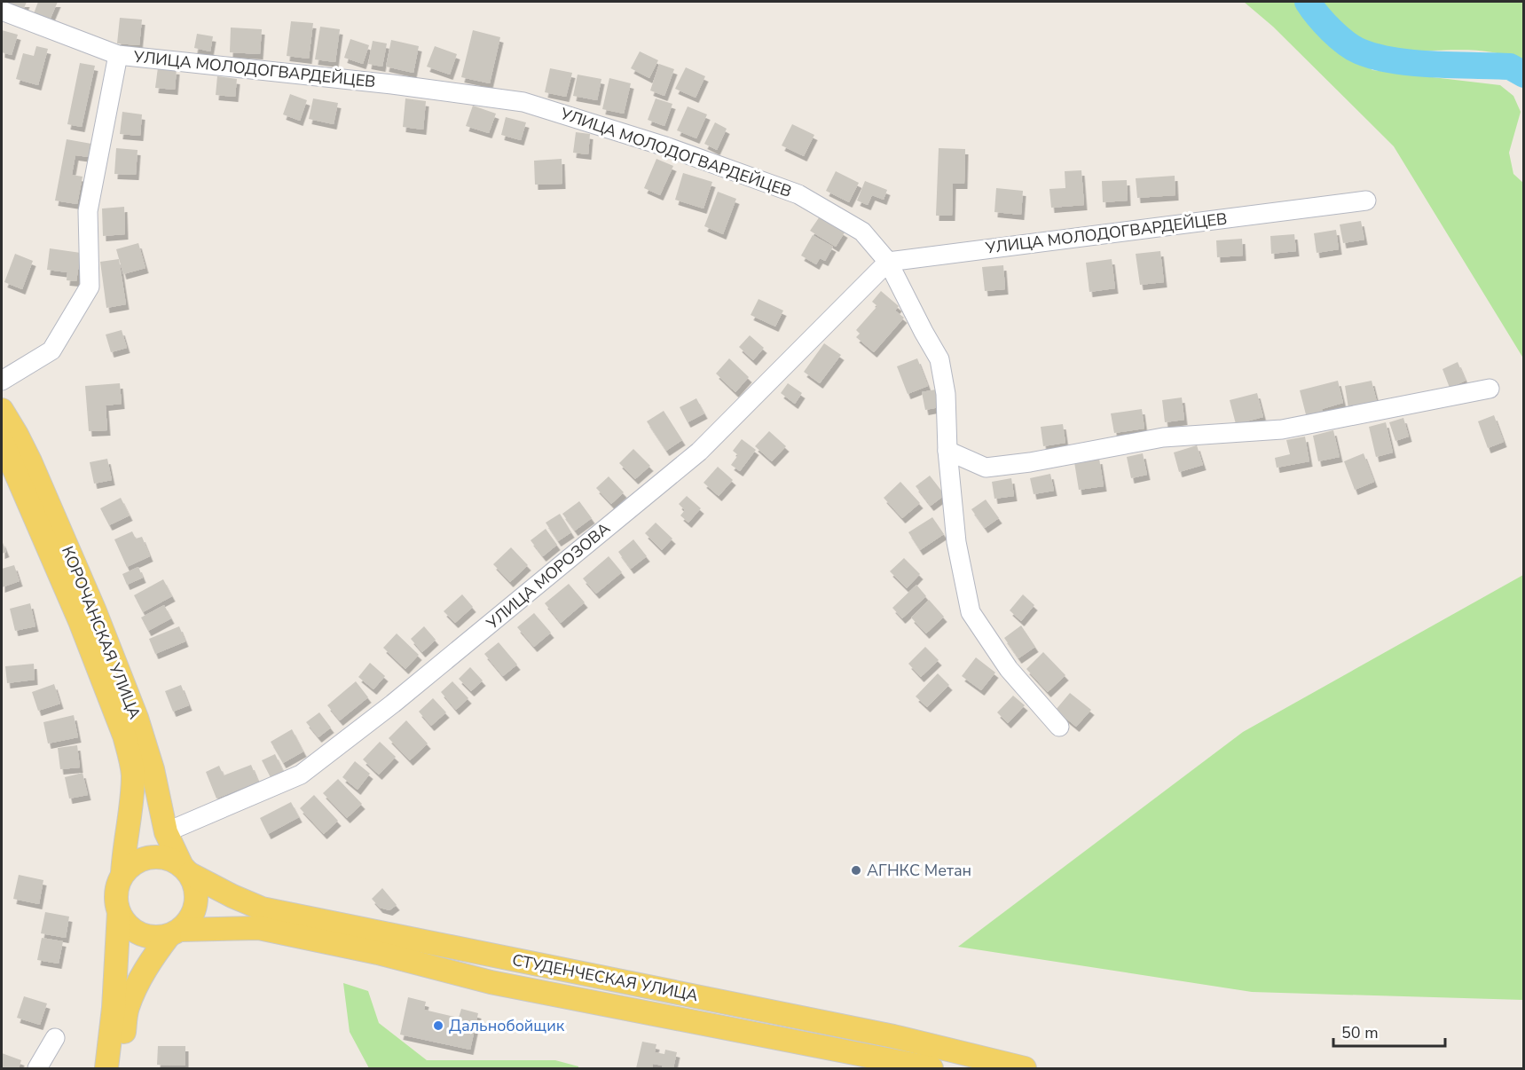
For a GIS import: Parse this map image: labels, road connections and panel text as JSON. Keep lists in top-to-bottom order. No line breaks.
{"streets":{"main road":["КОРОЧАНСКАЯ УЛИЦА","СТУДЕНЧЕСКАЯ УЛИЦА"],"street":["УЛИЦА МОЛОДОГВАРДЕЙЦЕВ","УЛИЦА МОРОЗОВА"]},"crossings":[["УЛИЦА МОЛОДОГВАРДЕЙЦЕВ","УЛИЦА МОРОЗОВА"],["УЛИЦА МОРОЗОВА","КОРОЧАНСКАЯ УЛИЦА"],["КОРОЧАНСКАЯ УЛИЦА","СТУДЕНЧЕСКАЯ УЛИЦА"]],"places":["АГНКС Метан","Дальнобойщик"],"scale_bar":"50 m"}
